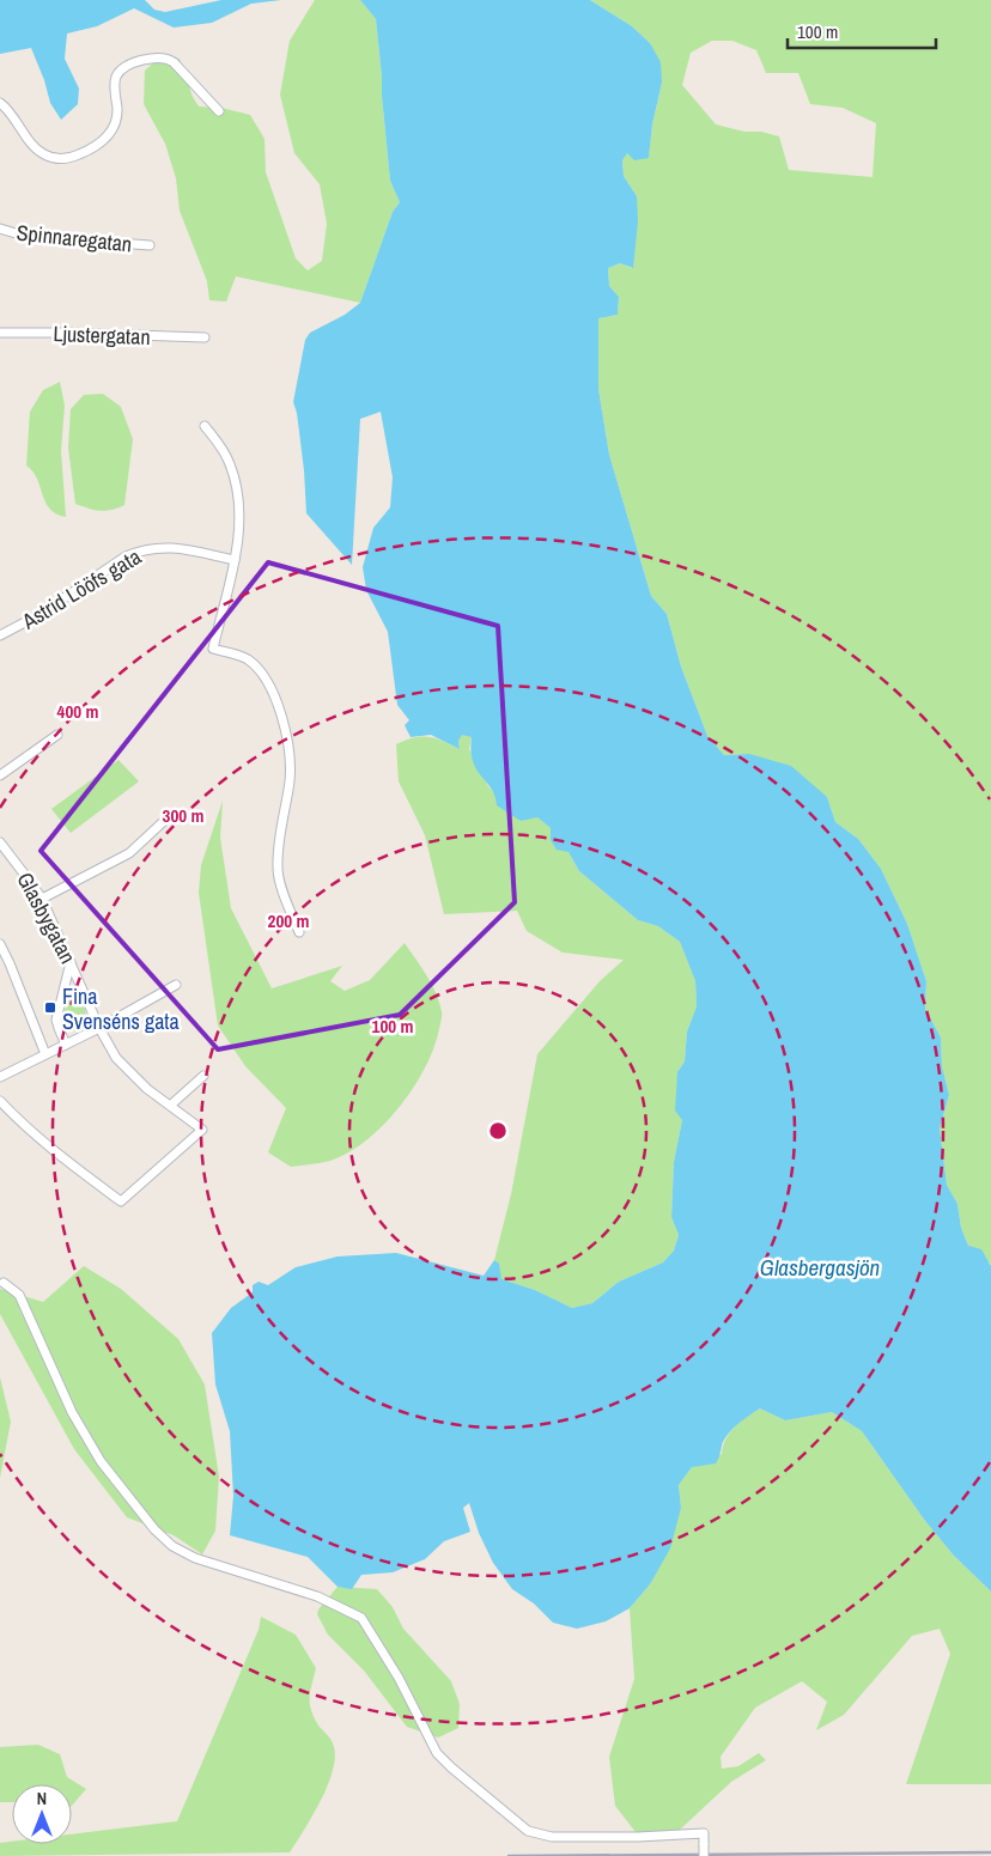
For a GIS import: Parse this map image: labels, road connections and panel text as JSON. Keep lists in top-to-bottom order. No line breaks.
{"streets":{"street":["Spinnaregatan","Ljustergatan","Astrid Lööfs gata","Glasbygatan"]},"water":["Glasbergasjön"],"places":{"transit":["Fina Svenséns gata"]},"scale_bar":"100 m","north":"top","rings":["400 m","300 m","200 m","100 m"]}
